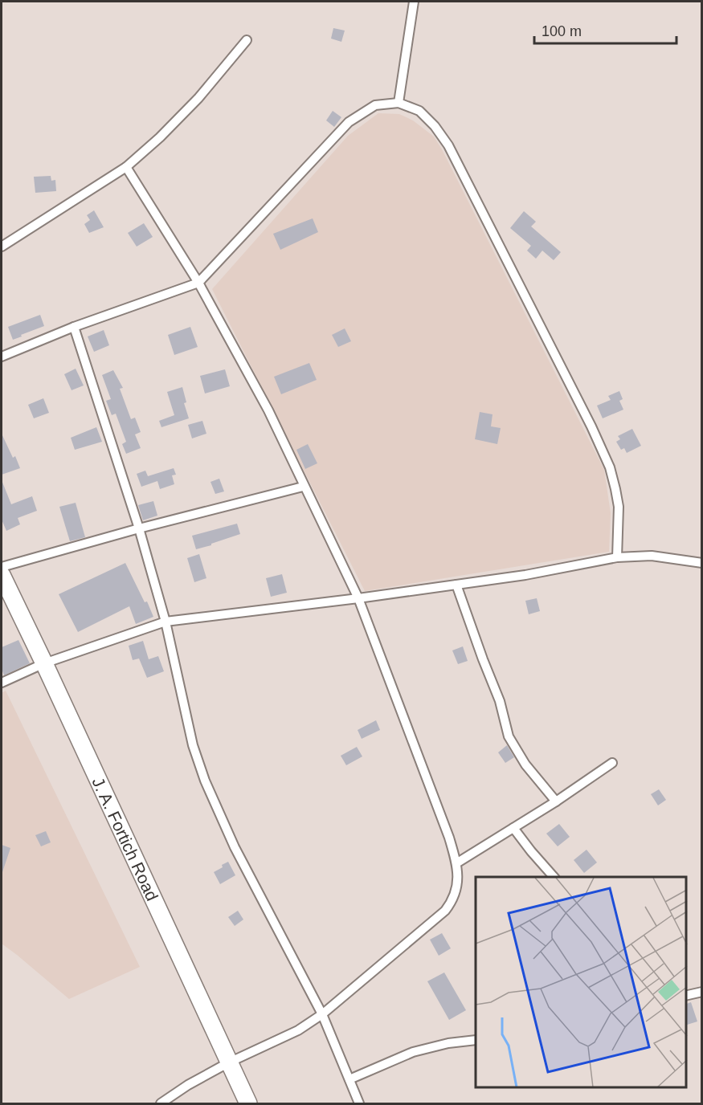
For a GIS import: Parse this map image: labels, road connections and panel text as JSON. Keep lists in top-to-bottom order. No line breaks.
{"streets":{"highway":["J. A. Fortich Road"]},"scale_bar":"100 m"}
